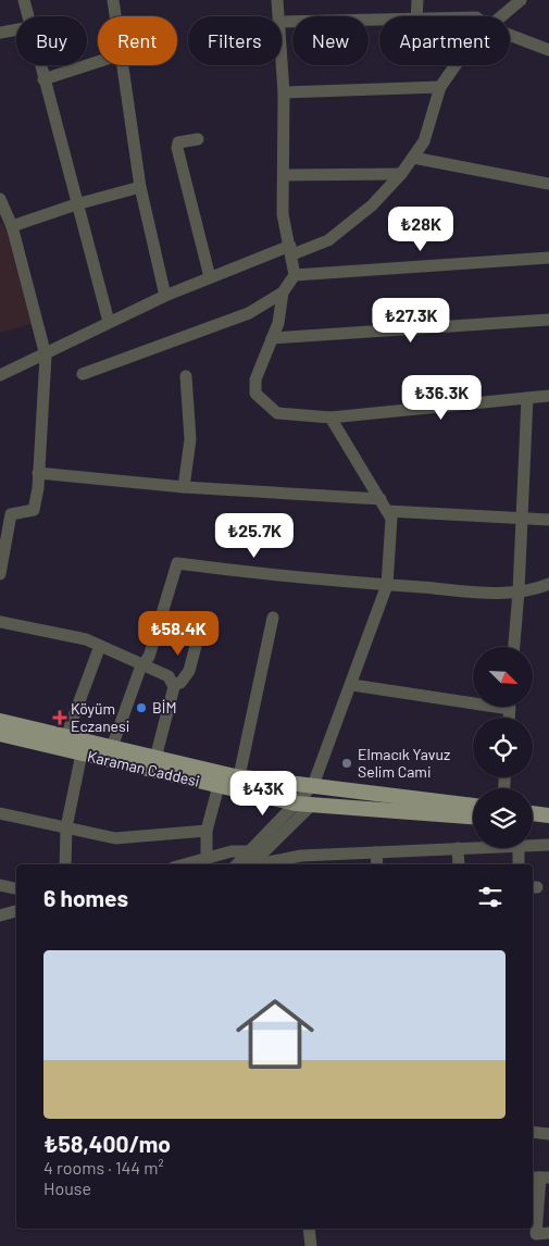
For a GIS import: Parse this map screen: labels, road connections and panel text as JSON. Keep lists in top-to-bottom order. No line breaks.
{"streets":{"main road":["Karaman Caddesi"]},"places":{"other":["BİM","Elmacık Yavuz Selim Cami"],"health":["Köyüm Eczanesi"]},"north":"bottom right","page":{"chip":["Buy","Rent","Filters","New","Apartment"],"price":["₺28K","₺27.3K","₺36.3K","₺25.7K","₺58.4K","₺43K"],"heading":"6 homes","list":[{"name":"₺58,400/mo","note":"4 rooms · 144 m² · House"}]}}
